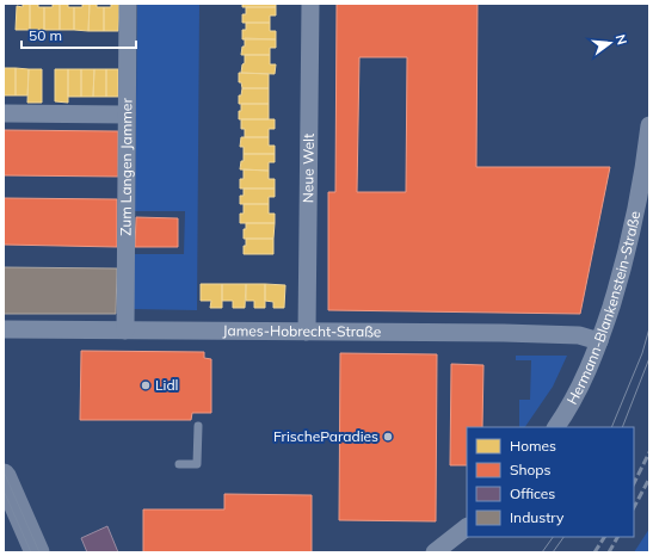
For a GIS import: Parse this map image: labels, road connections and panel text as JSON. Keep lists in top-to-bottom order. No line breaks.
{"streets":{"street":["Zum Langen Jammer","Neue Welt","Hermann-Blankenstein-Straße","James-Hobrecht-Straße"]},"crossings":[["Zum Langen Jammer","James-Hobrecht-Straße"],["Neue Welt","James-Hobrecht-Straße"],["Hermann-Blankenstein-Straße","James-Hobrecht-Straße"]],"places":["Lidl","FrischeParadies"],"legend":["Homes","Shops","Offices","Industry"],"scale_bar":"50 m","north":"right"}
